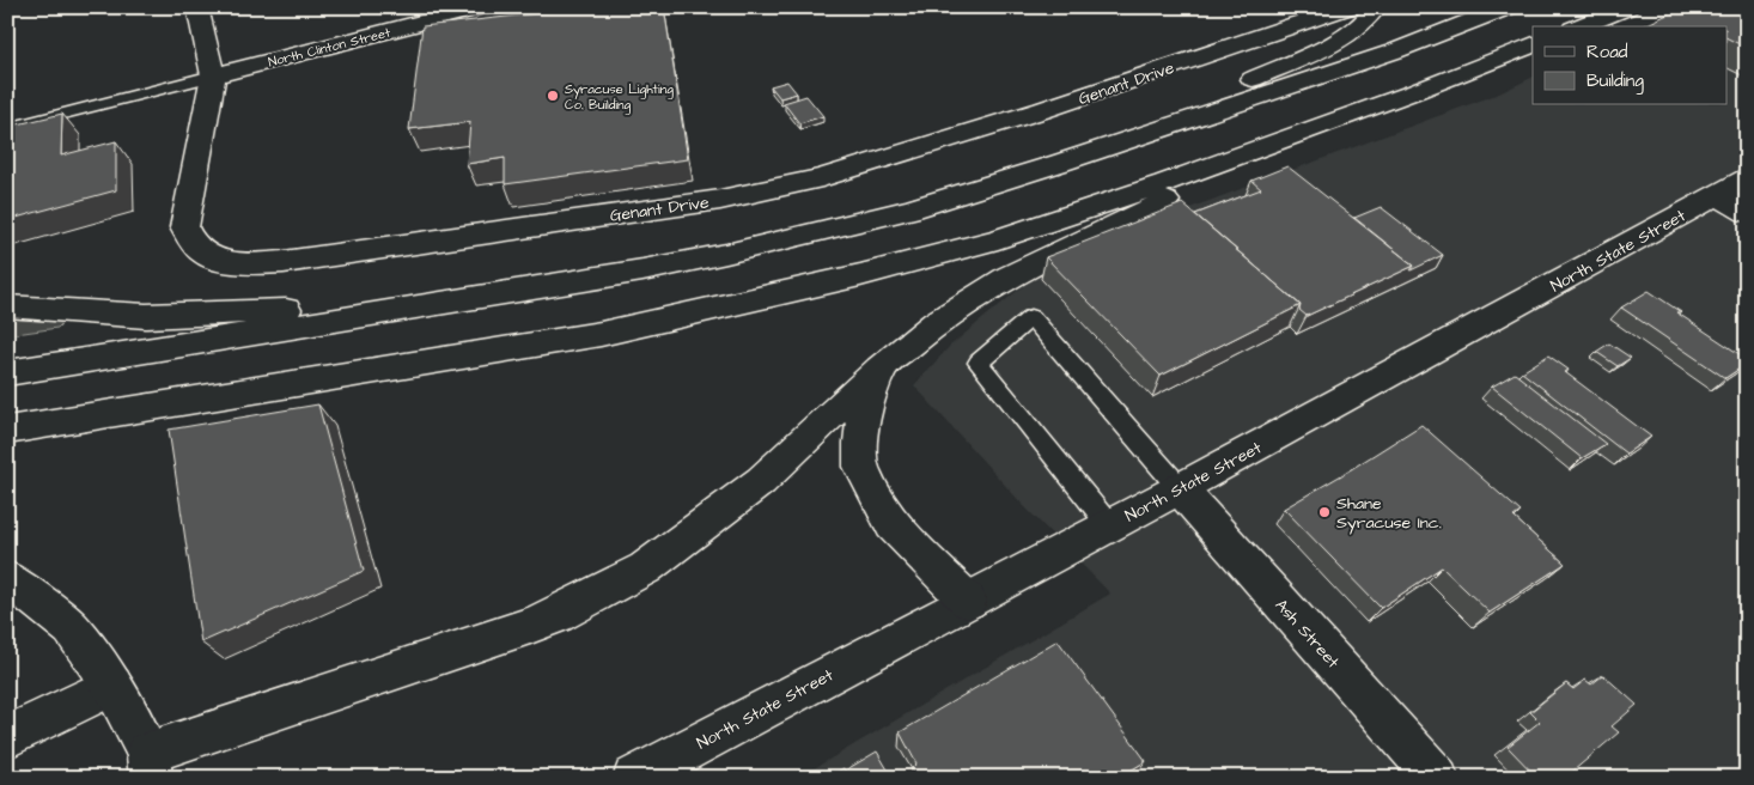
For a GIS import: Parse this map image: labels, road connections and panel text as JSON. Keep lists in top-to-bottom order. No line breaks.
{"streets":{"main road":["North Clinton Street","Genant Drive","North State Street","Ash Street"]},"crossings":[["North Clinton Street","Genant Drive"],["North State Street","Ash Street"]],"places":["Syracuse Lighting Co. Building","Shane Syracuse Inc."],"legend":["Road","Building"]}
